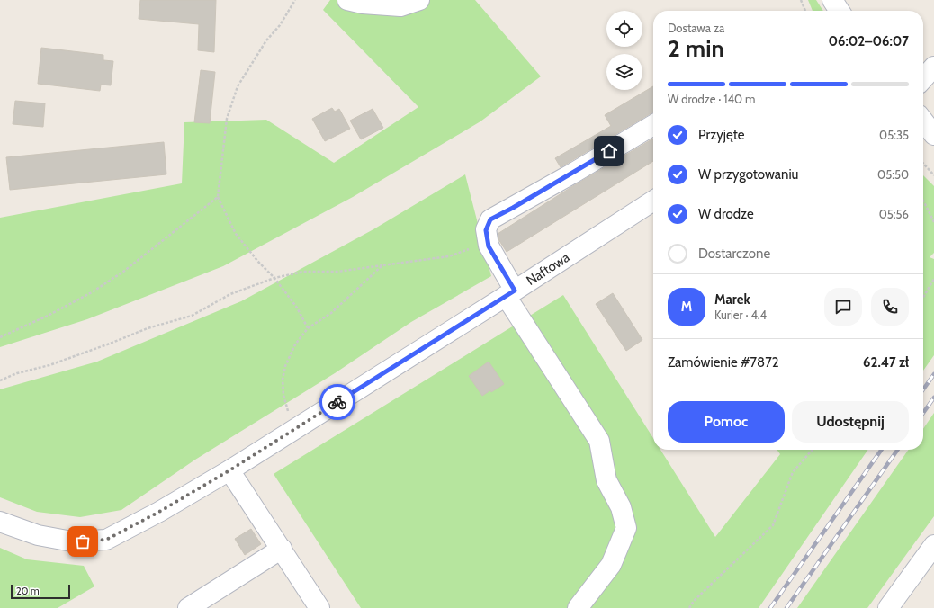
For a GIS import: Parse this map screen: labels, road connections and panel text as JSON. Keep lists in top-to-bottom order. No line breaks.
{"streets":{"street":["Naftowa"]},"scale_bar":"20 m","page":{"heading":["2 min","Dostawa za","06:02–06:07"],"panel":["Marek","Kurier · 4.4","Zamówienie #7872","62.47 zł"],"bar":"W drodze · 140 m","list":[["Przyjęte","05:35"],["W przygotowaniu","05:50"],["W drodze","05:56"],"Dostarczone"],"round":"M","buttons":["Pomoc","Udostępnij"],"scale":"20 m"}}
